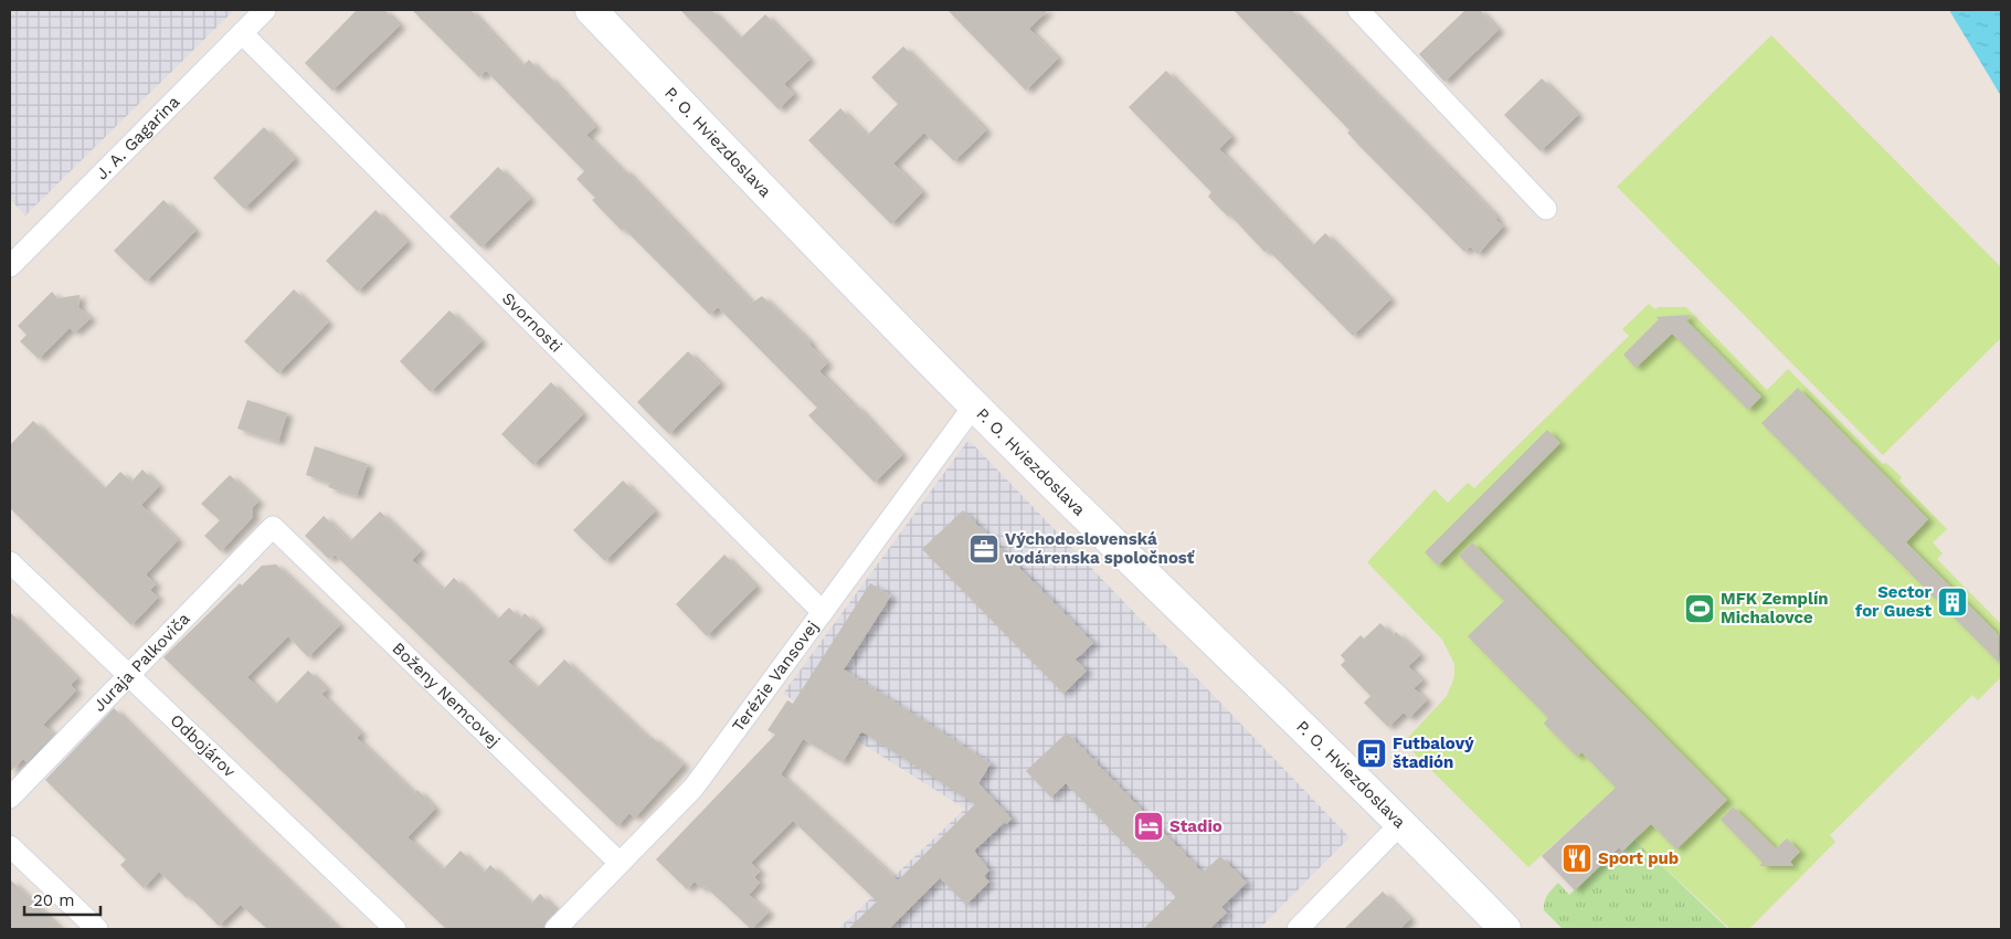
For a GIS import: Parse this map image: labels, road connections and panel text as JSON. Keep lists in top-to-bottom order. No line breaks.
{"streets":{"street":["J. A. Gagarina","P. O. Hviezdoslava","Svornosti","Juraja Palkoviča","Terézie Vansovej","Boženy Nemcovej","Odbojárov"]},"crossings":[["J. A. Gagarina","Svornosti"],["P. O. Hviezdoslava","Terézie Vansovej"],["Svornosti","Terézie Vansovej"],["Juraja Palkoviča","Boženy Nemcovej"],["Juraja Palkoviča","Odbojárov"],["Terézie Vansovej","Boženy Nemcovej"]],"places":{"office":["Východoslovenská vodárenska spoločnosť"],"building":["Sector for Guest"],"sports":["MFK Zemplín Michalovce"],"bus stop":["Futbalový štadión"],"hotel":["Stadio"],"restaurant":["Sport pub"]},"scale_bar":"20 m"}
